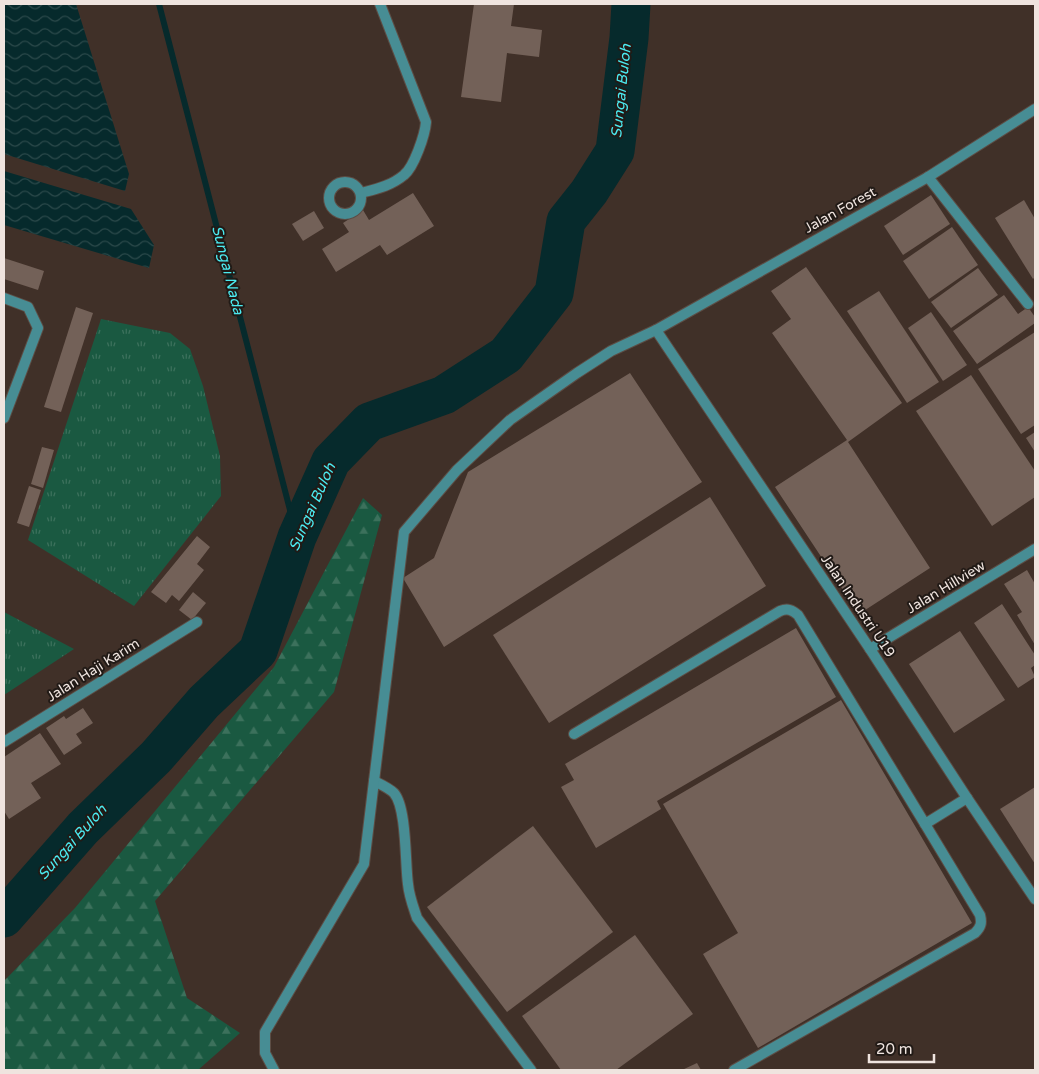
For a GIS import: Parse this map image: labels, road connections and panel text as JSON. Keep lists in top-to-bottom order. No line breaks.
{"streets":{"street":["Jalan Forest","Jalan Hillview","Jalan Industri U19","Jalan Haji Karim"]},"crossings":[["Jalan Forest","Jalan Industri U19"],["Jalan Hillview","Jalan Industri U19"]],"water":["Sungai Buloh","Sungai Nada"],"scale_bar":"20 m"}
